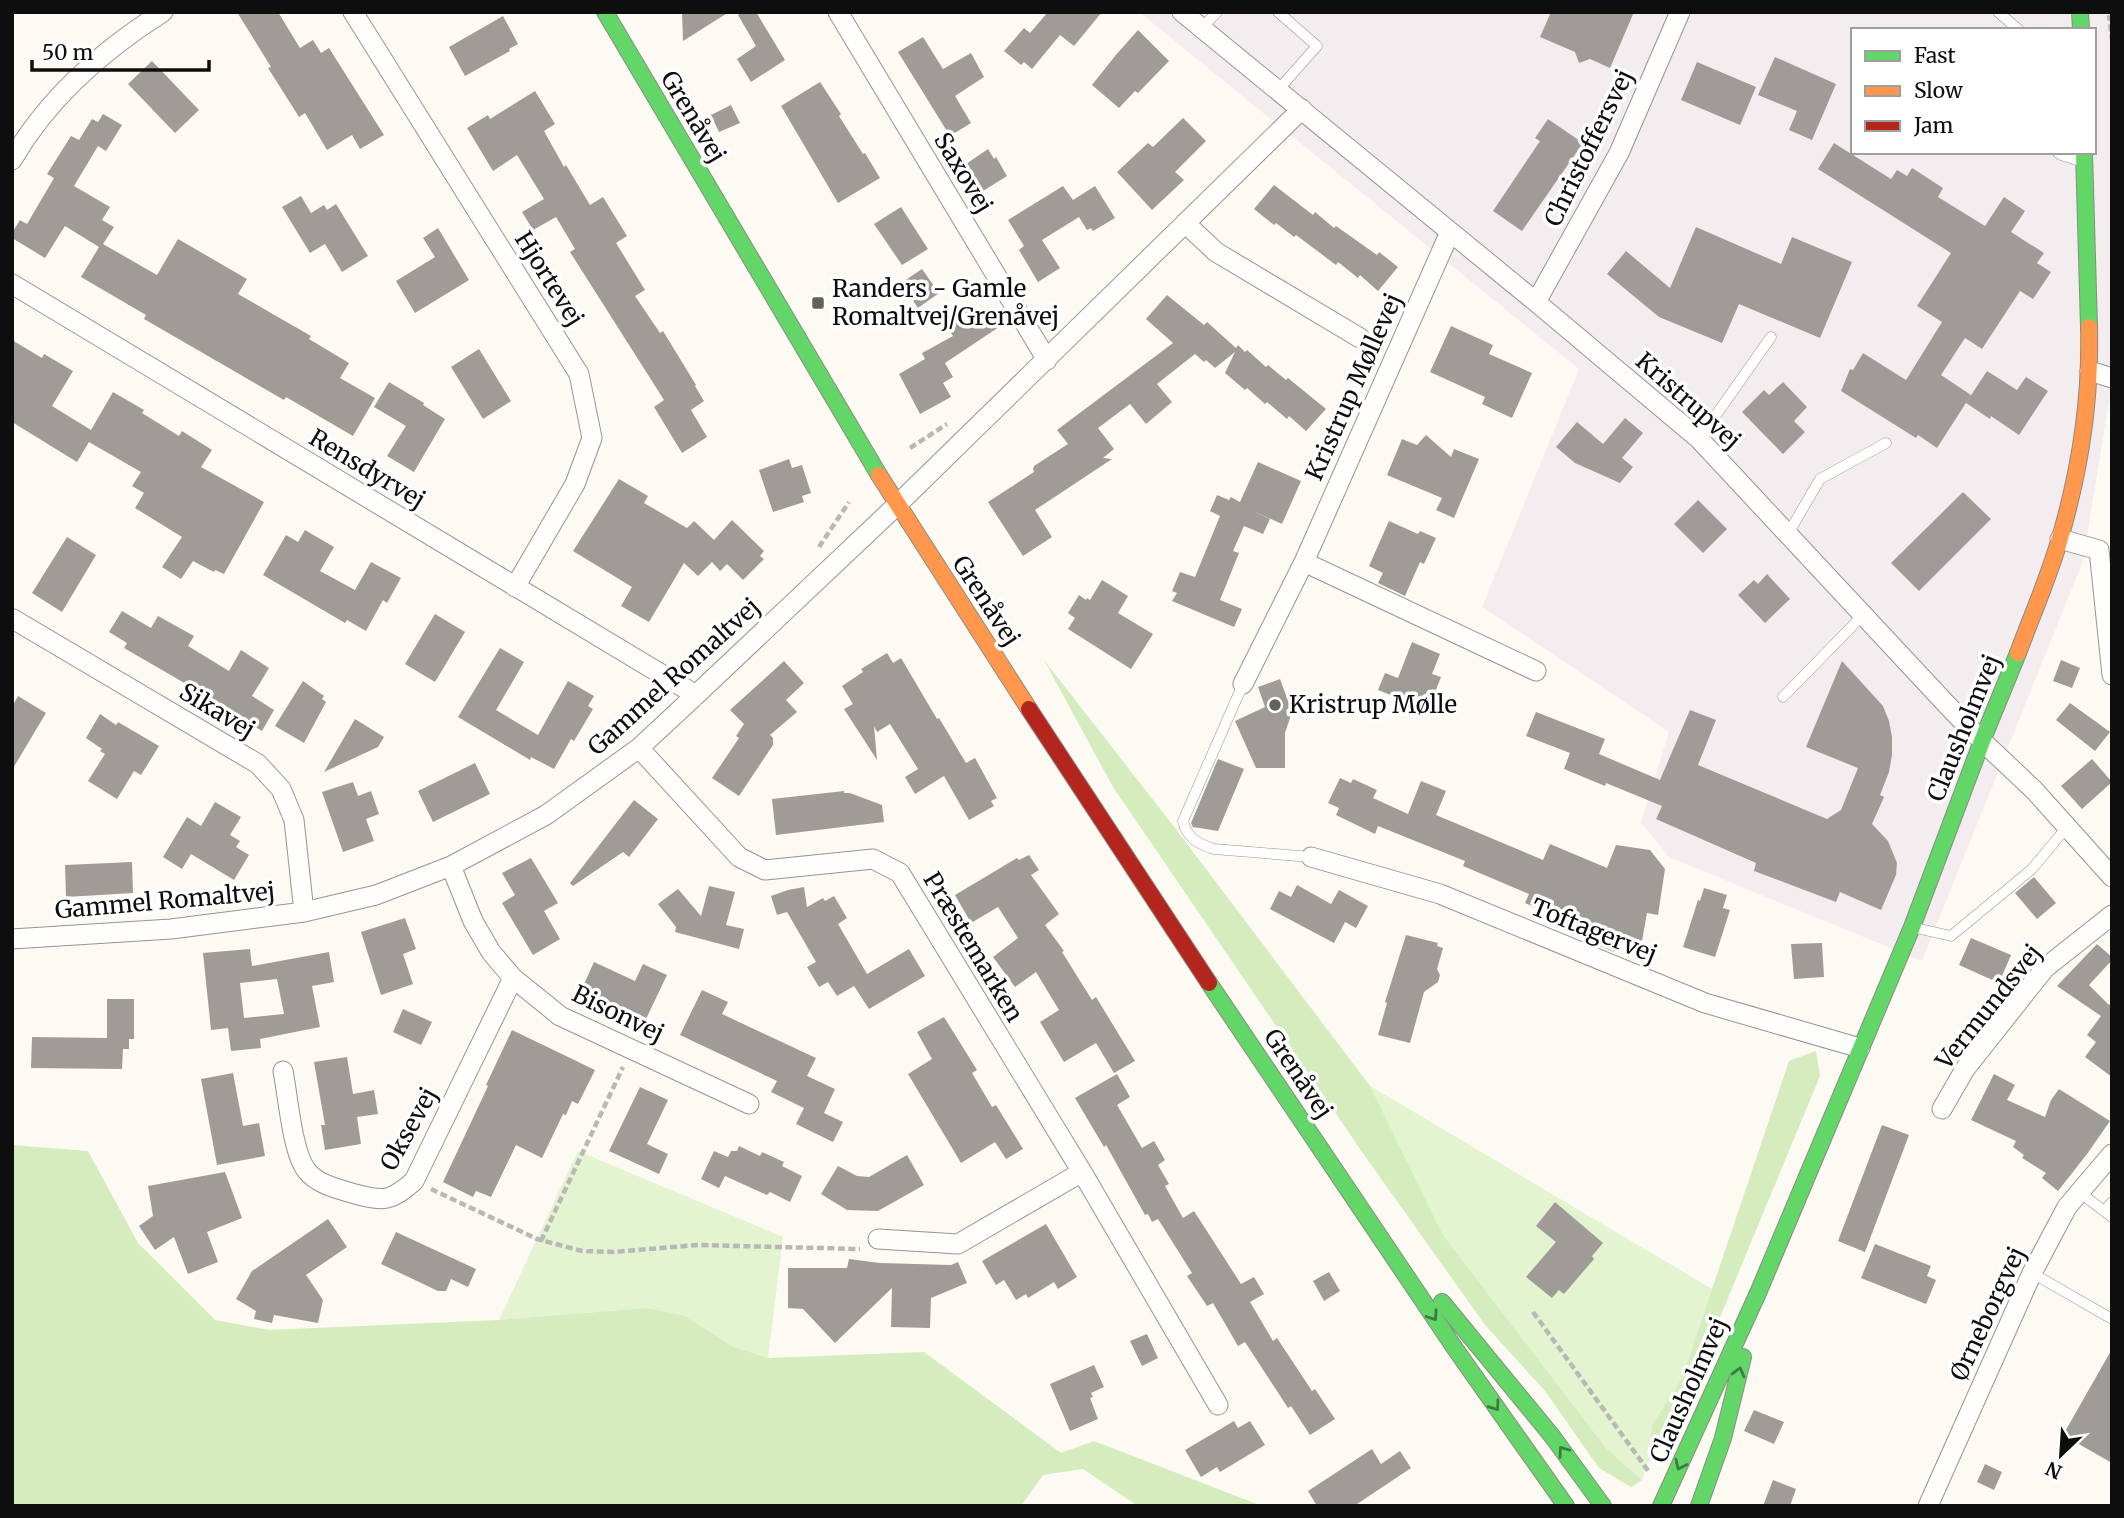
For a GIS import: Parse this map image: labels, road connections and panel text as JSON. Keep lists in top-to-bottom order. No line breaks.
{"streets":{"street":["Grenåvej","Christoffersvej","Saxovej","Hjortevej","Kristrup Møllevej","Kristrupvej","Rensdyrvej","Gammel Romaltvej","Sikavej","Clausholmvej","Toftagervej","Præstemarken","Vermundsvej","Bisonvej","Oksevej","Ørneborgvej"]},"crossings":[["Grenåvej","Gammel Romaltvej"],["Christoffersvej","Kristrupvej"],["Saxovej","Gammel Romaltvej"],["Hjortevej","Rensdyrvej"],["Kristrup Møllevej","Kristrupvej"],["Kristrupvej","Gammel Romaltvej"],["Kristrupvej","Clausholmvej"],["Rensdyrvej","Gammel Romaltvej"],["Gammel Romaltvej","Sikavej"],["Gammel Romaltvej","Præstemarken"],["Gammel Romaltvej","Bisonvej"],["Clausholmvej","Toftagervej"],["Bisonvej","Oksevej"]],"places":{"transit":["Randers - Gamle Romaltvej/Grenåvej"],"other":["Kristrup Mølle"]},"legend":["Fast","Slow","Jam"],"scale_bar":"50 m","north":"bottom left"}
